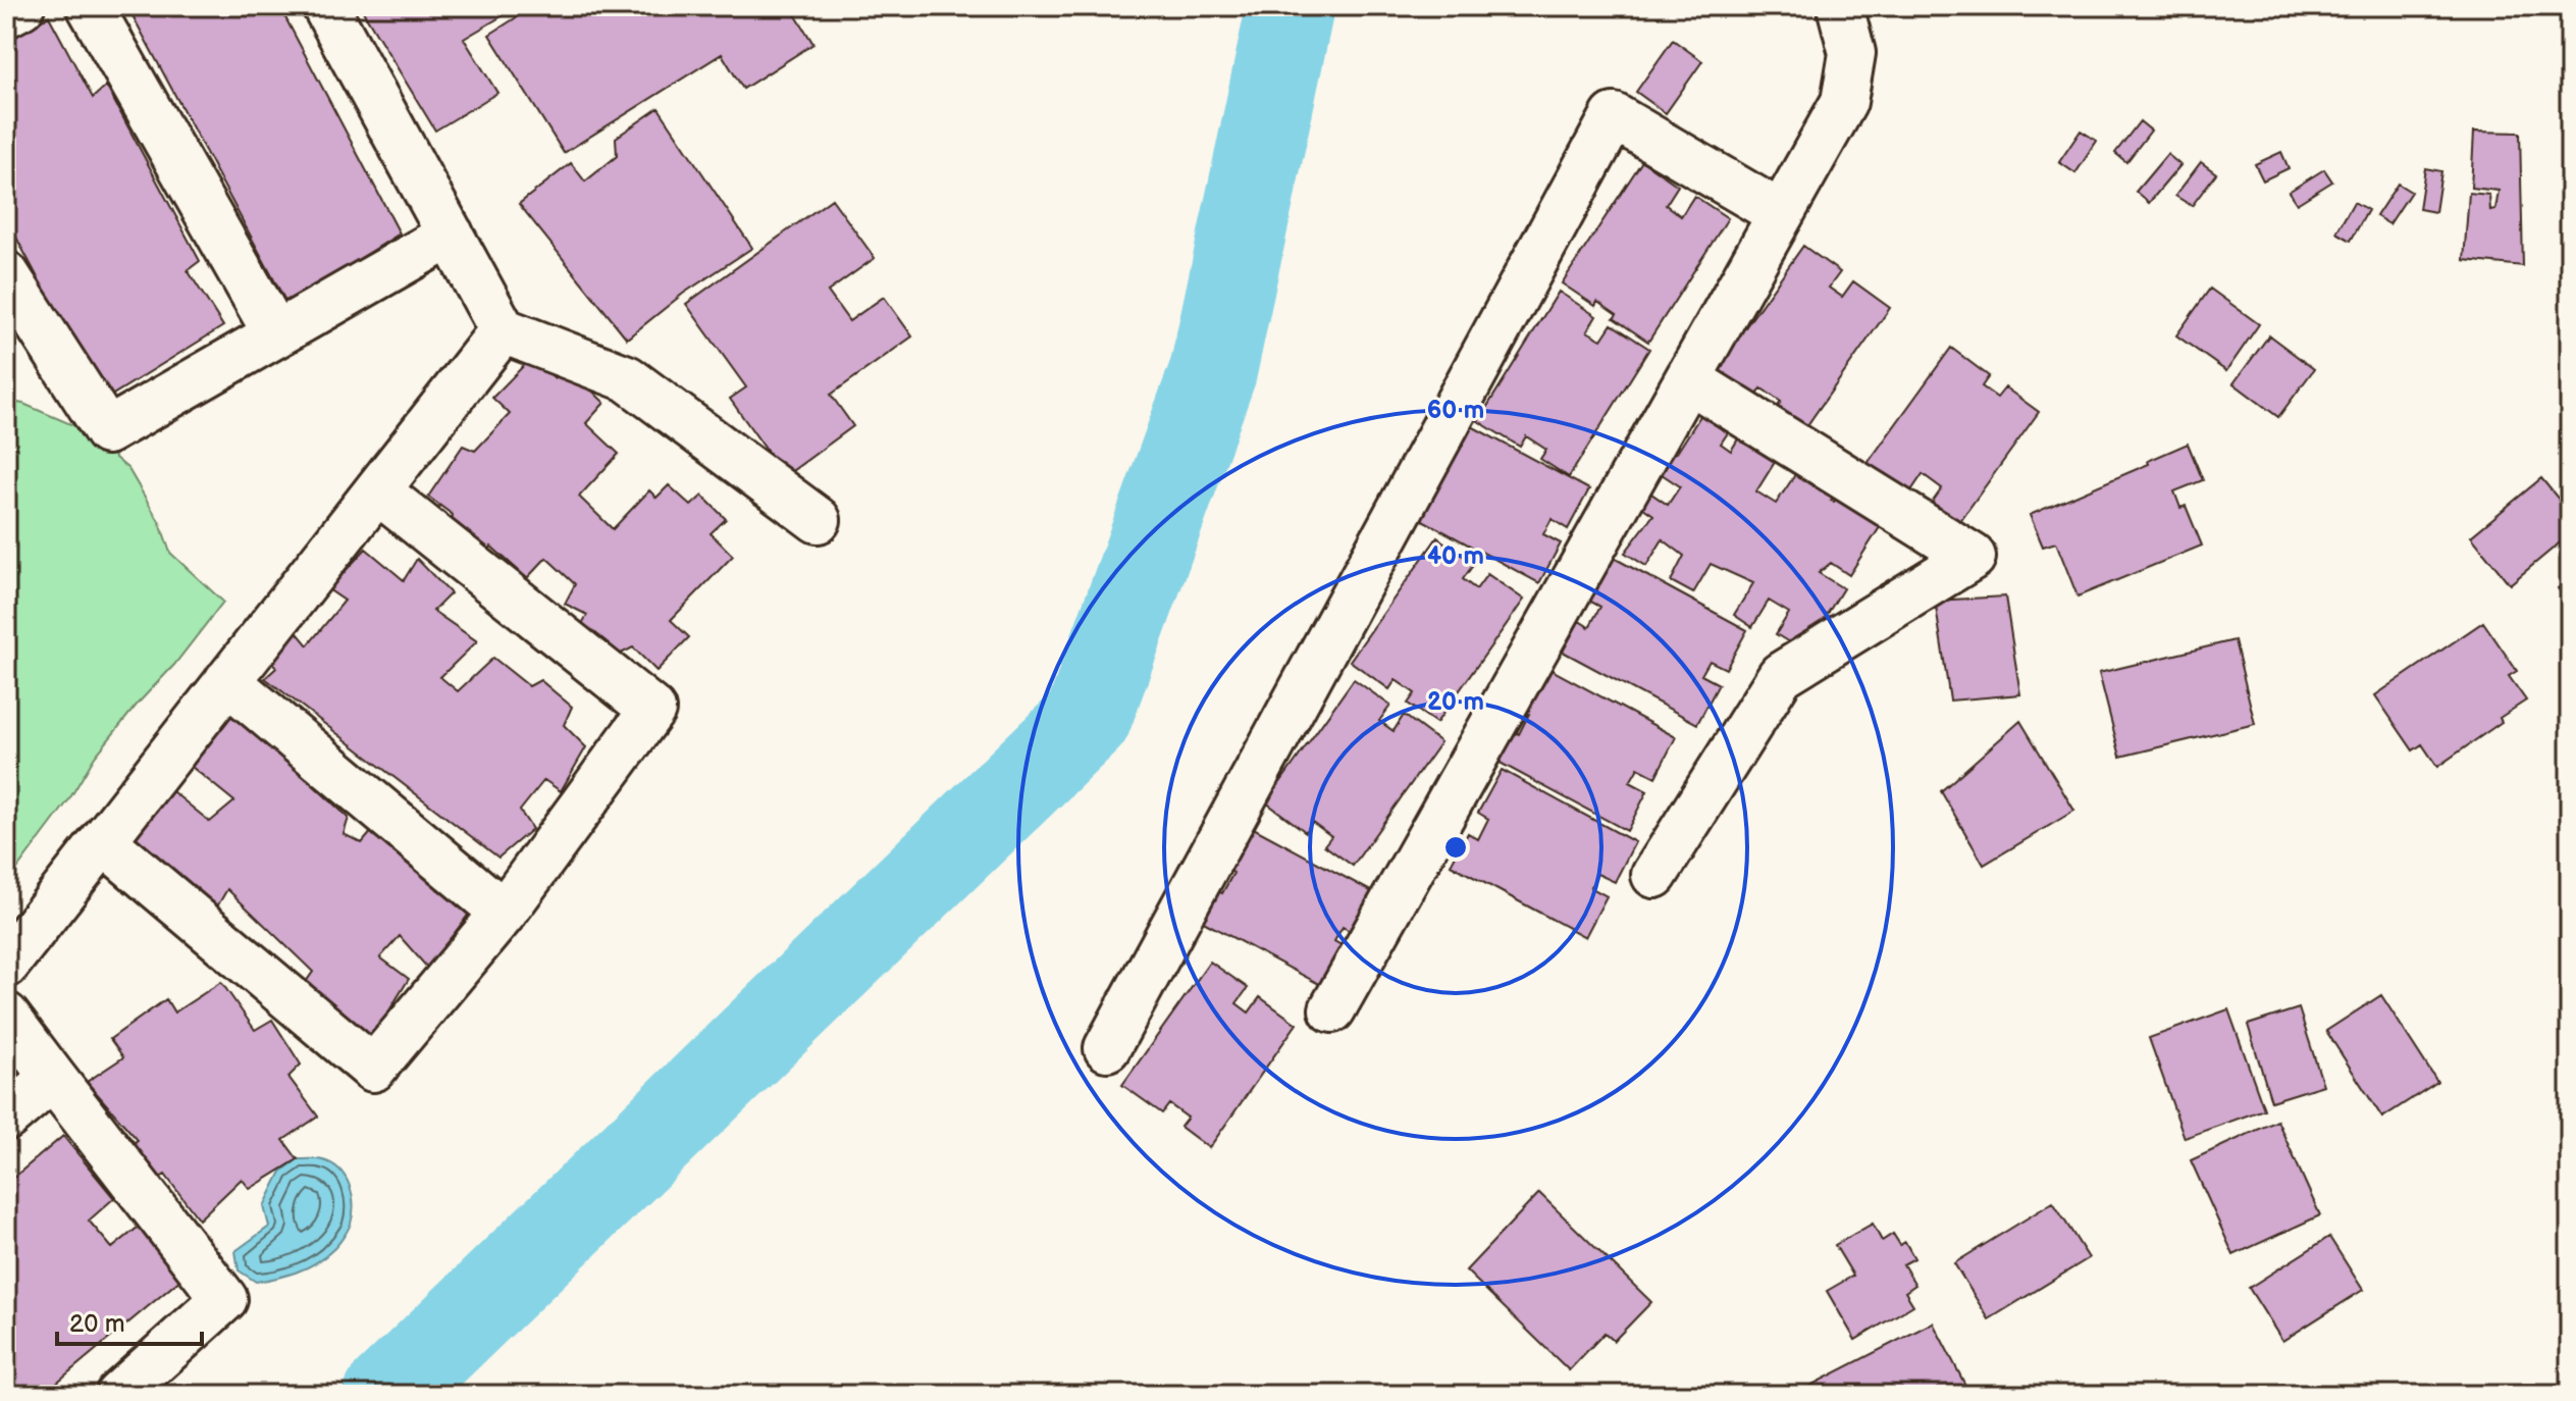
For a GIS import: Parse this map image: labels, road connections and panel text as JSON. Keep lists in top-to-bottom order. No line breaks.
{"scale_bar":"20 m","rings":["60 m","40 m","20 m"]}
